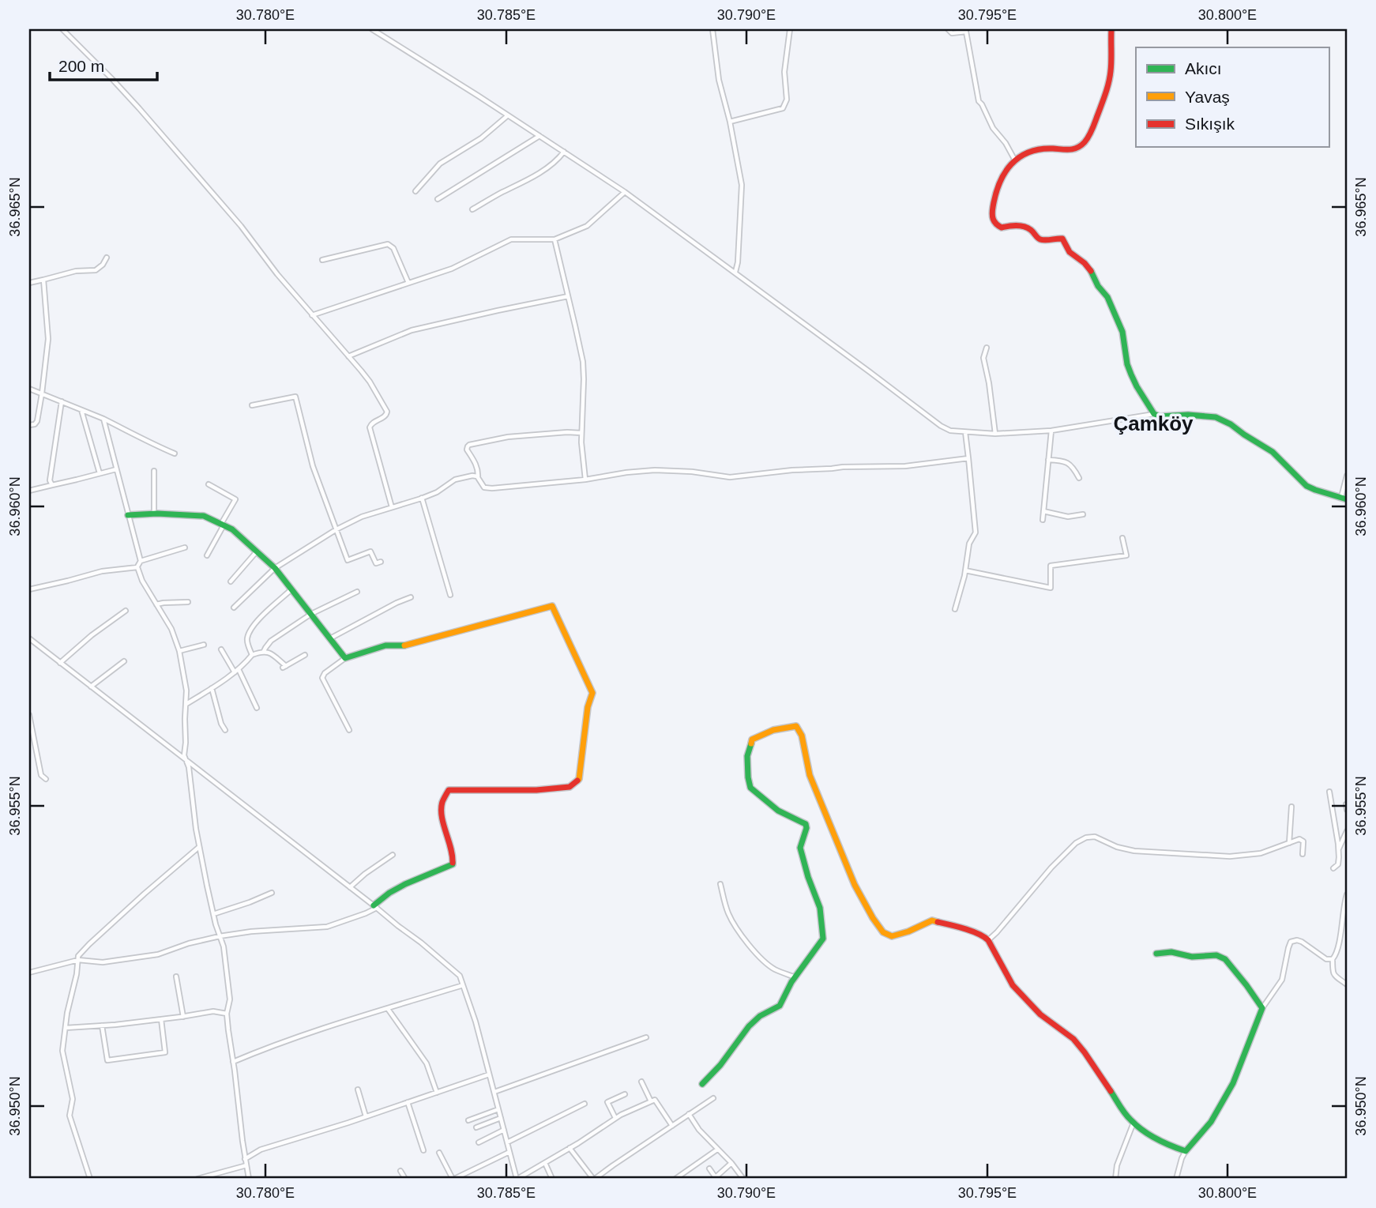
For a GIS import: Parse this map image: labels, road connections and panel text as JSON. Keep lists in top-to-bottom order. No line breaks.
{"districts":["Çamköy"],"legend":["Akıcı","Yavaş","Sıkışık"],"scale_bar":"200 m","coordinates":["30.780°E","30.785°E","30.790°E","30.795°E","30.800°E","36.965°N","36.960°N","36.955°N","36.950°N"]}
